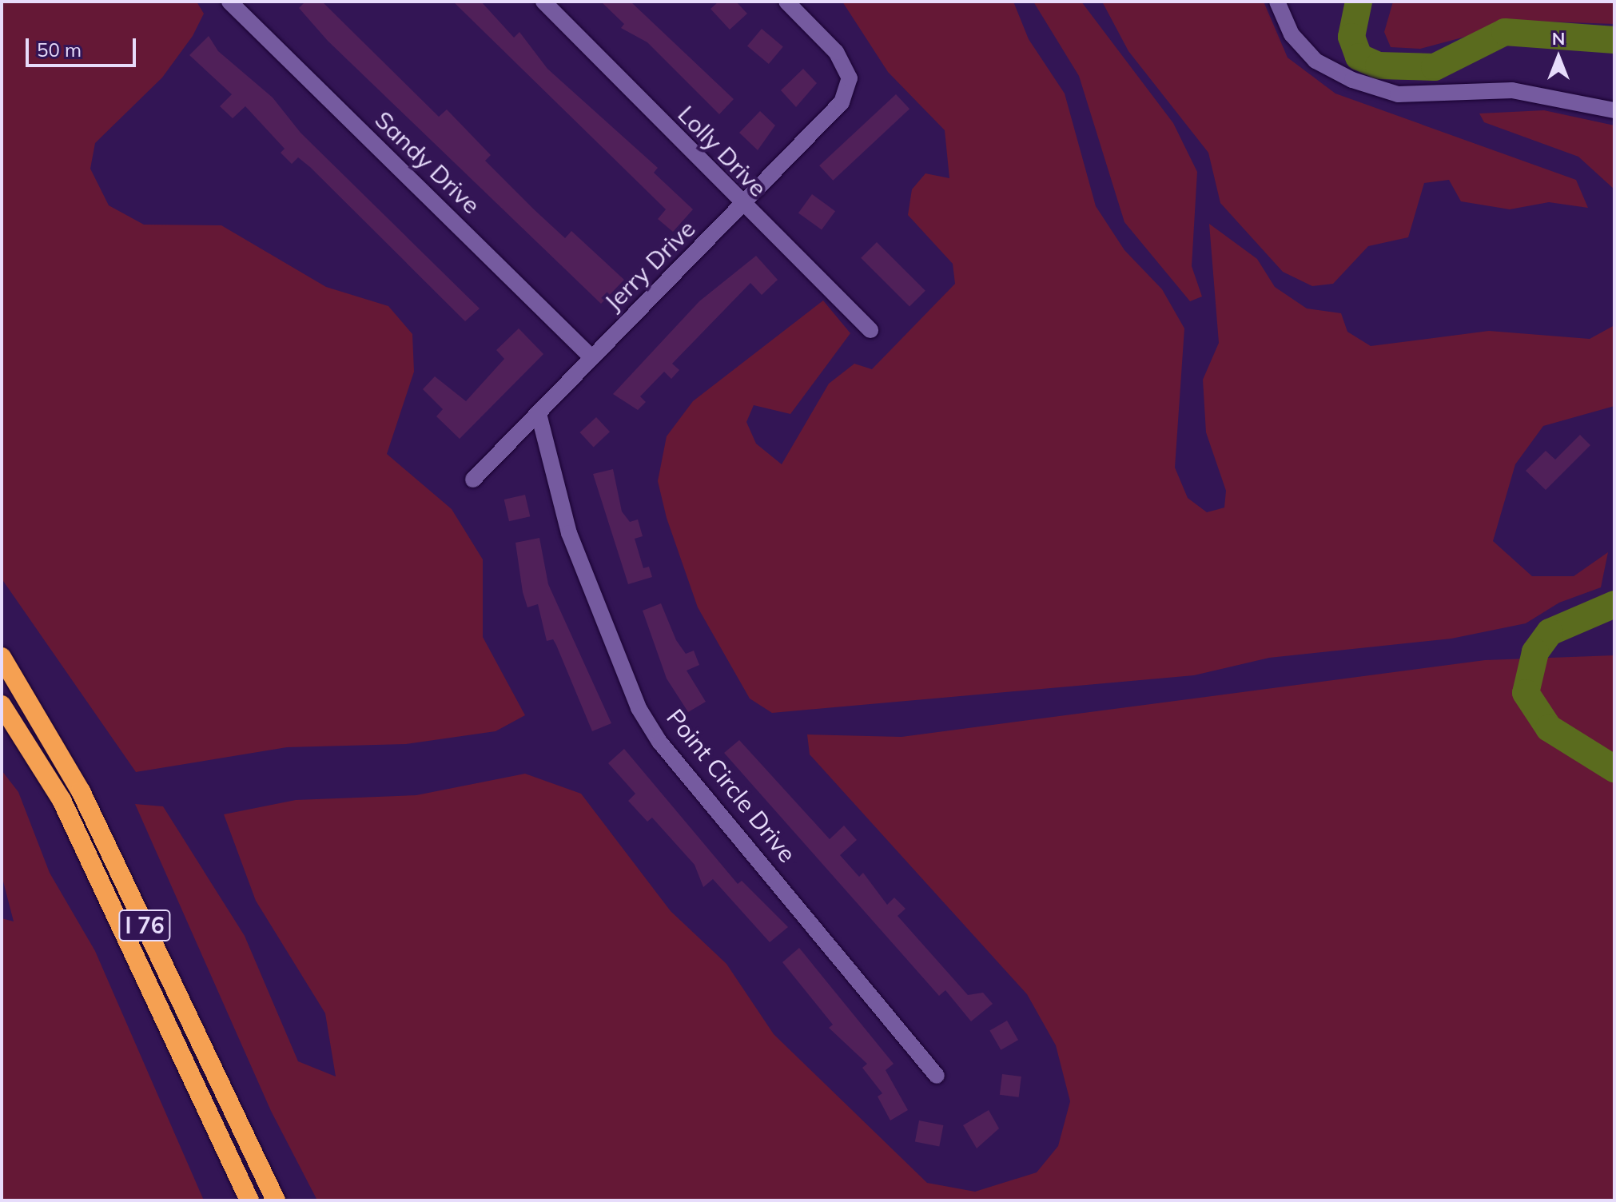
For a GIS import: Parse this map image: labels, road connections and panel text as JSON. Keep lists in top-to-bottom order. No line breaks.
{"streets":{"highway":["I 76"],"street":["Lolly Drive","Sandy Drive","Jerry Drive","Point Circle Drive"]},"crossings":[["Lolly Drive","Jerry Drive"],["Sandy Drive","Jerry Drive"],["Jerry Drive","Point Circle Drive"]],"scale_bar":"50 m","north":"top"}
